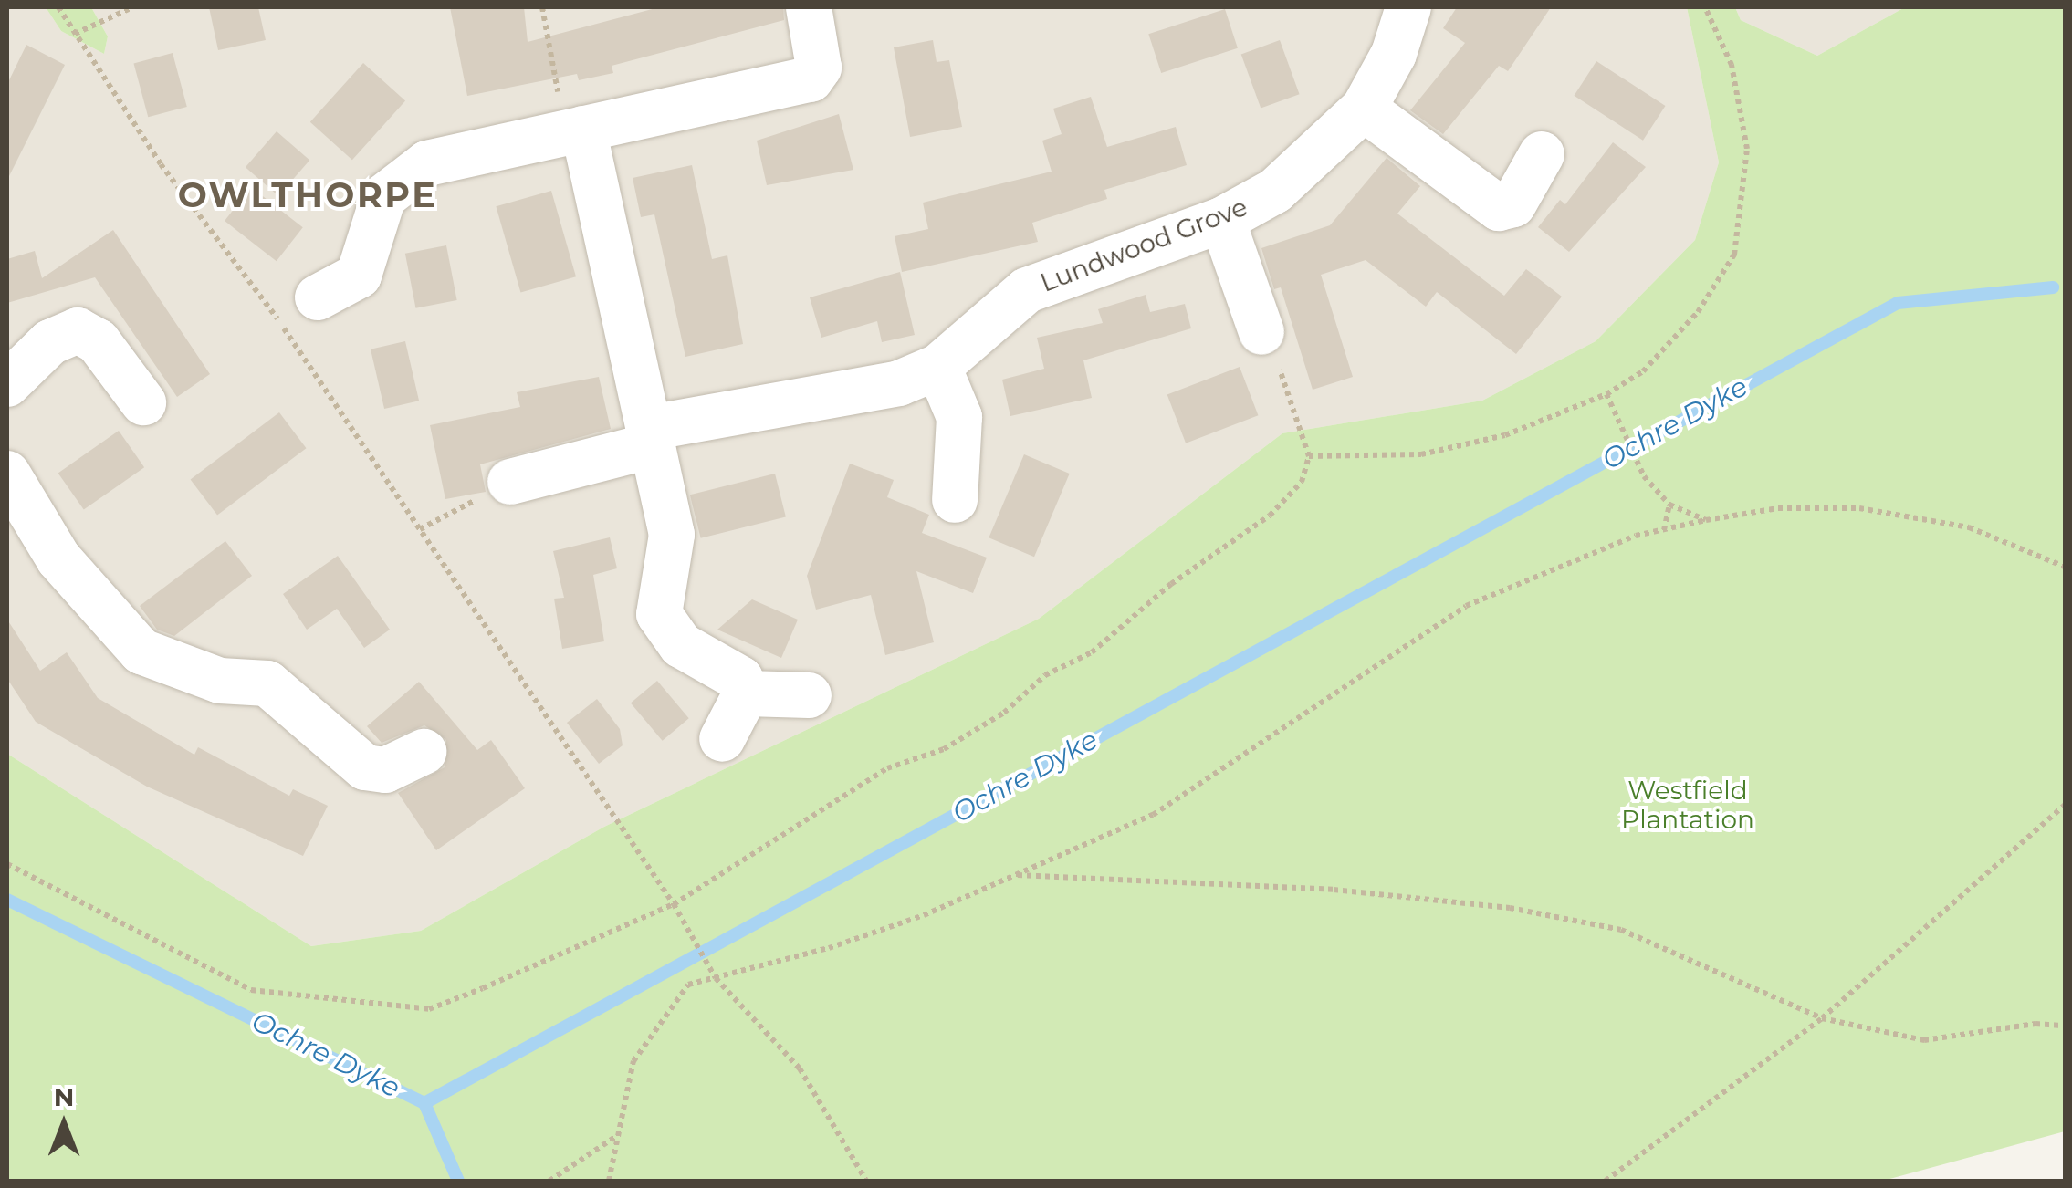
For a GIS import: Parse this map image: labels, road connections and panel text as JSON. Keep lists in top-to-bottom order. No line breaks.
{"streets":{"street":["Lundwood Grove"]},"districts":["OWLTHORPE"],"water":["Ochre Dyke"],"parks":["Westfield Plantation"],"north":"top"}
